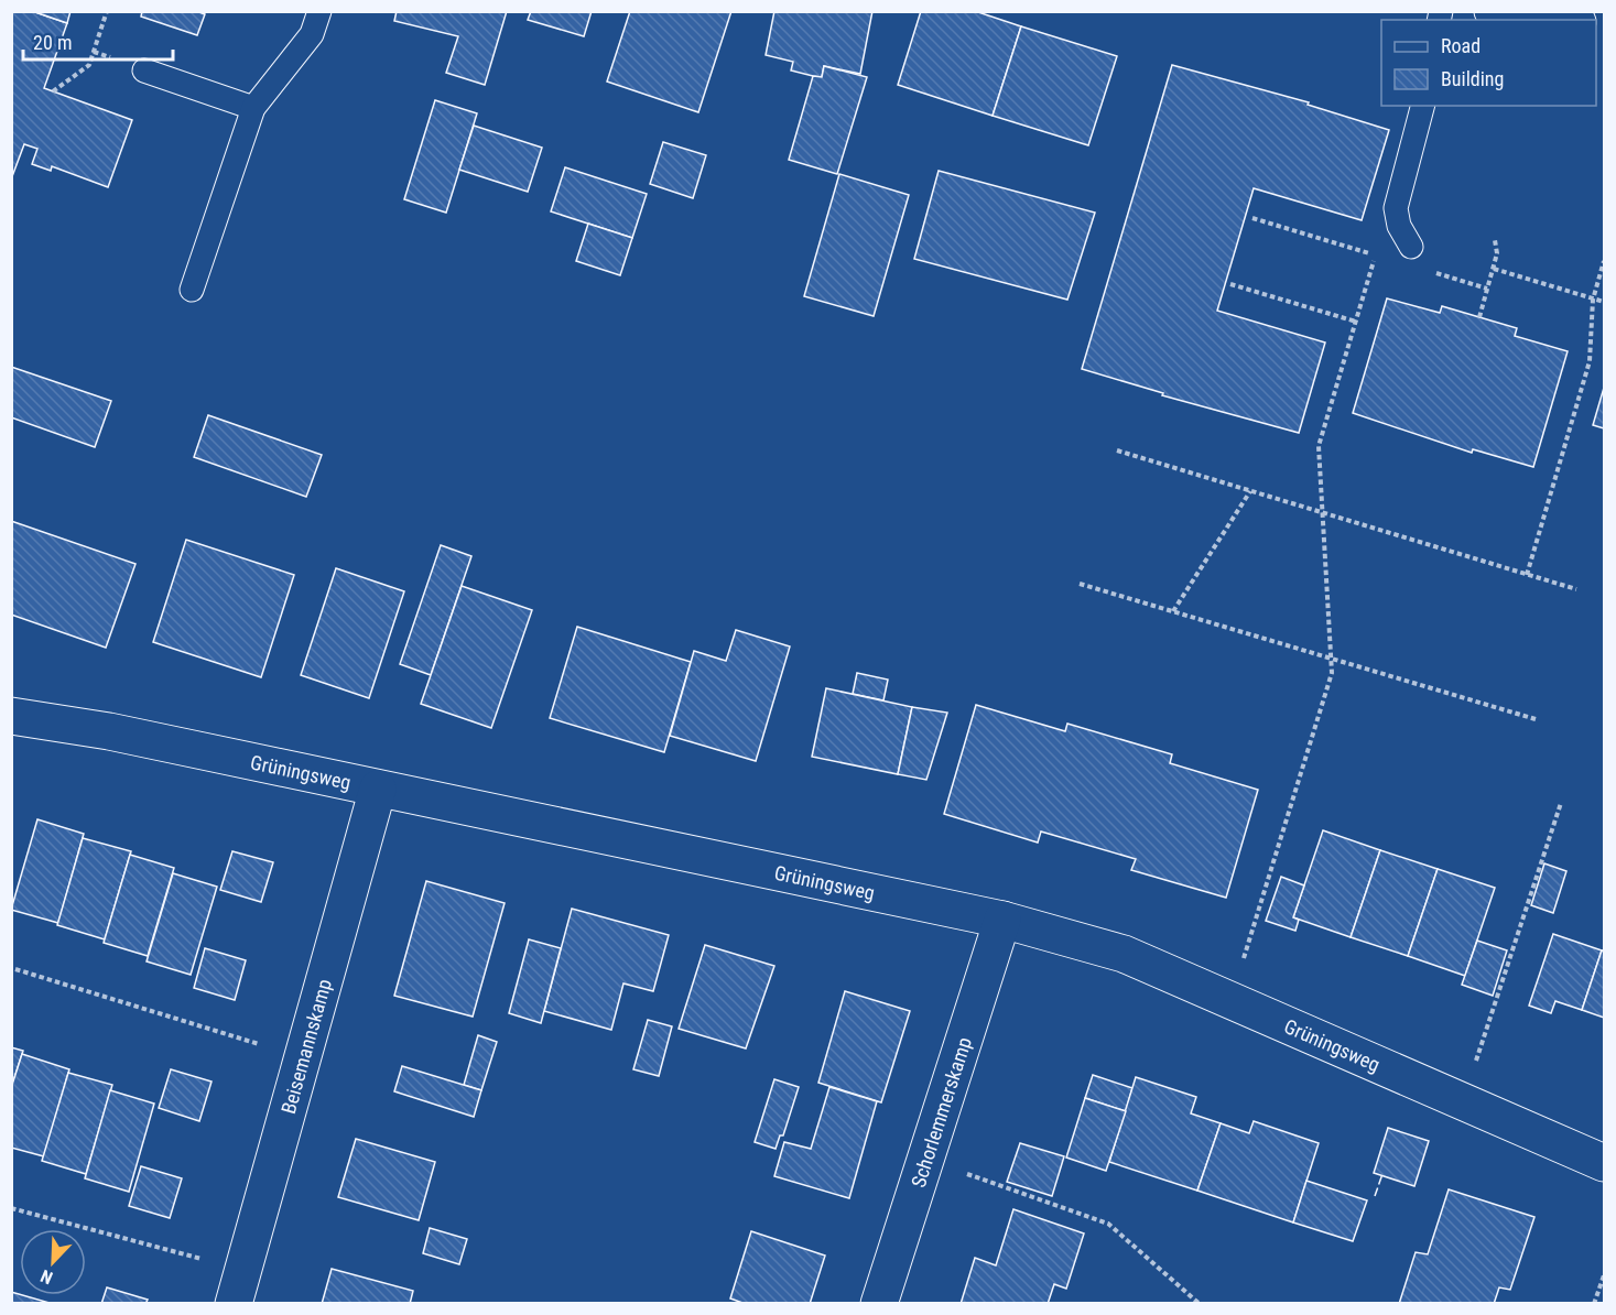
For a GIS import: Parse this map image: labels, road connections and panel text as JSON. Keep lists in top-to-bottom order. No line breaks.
{"streets":{"street":["Grüningsweg","Beisemannskamp","Schorlemmerskamp"]},"crossings":[["Grüningsweg","Beisemannskamp"],["Grüningsweg","Schorlemmerskamp"]],"legend":["Road","Building"],"scale_bar":"20 m","north":"bottom left"}
